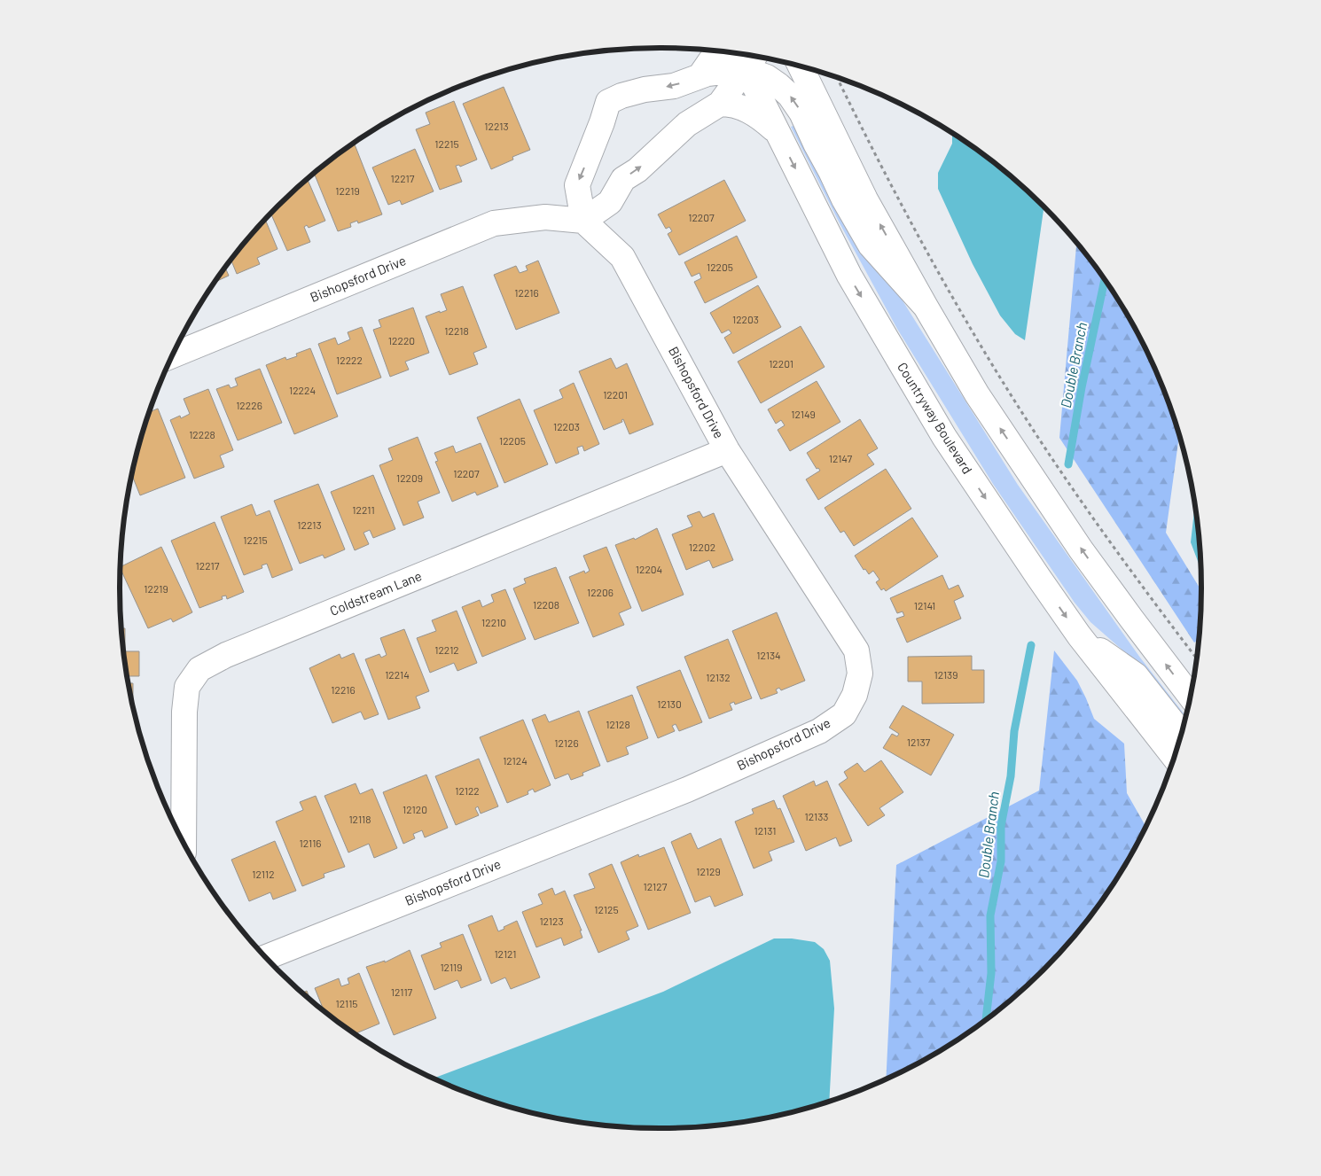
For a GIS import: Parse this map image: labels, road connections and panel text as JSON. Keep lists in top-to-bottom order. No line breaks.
{"streets":{"street":["Bishopsford Drive","Countryway Boulevard","Coldstream Lane"]},"crossings":[["Bishopsford Drive","Coldstream Lane"]],"water":["Double Branch"],"house_numbers":["12213","12215","12217","12219","12207","12205","12216","12203","12218","12220","12222","12201","12224","12201","12226","12149","12203","12228","12205","12147","12207","12209","12211","12213","12215","12202","12217","12204","12219","12206","12208","12141","12210","12212","12134","12214","12139","12132","12216","12130","12128","12137","12126","12124","12122","12120","12133","12118","12131","12116","12129","12112","12127","12125","12123","12121","12119","12117","12115"]}
